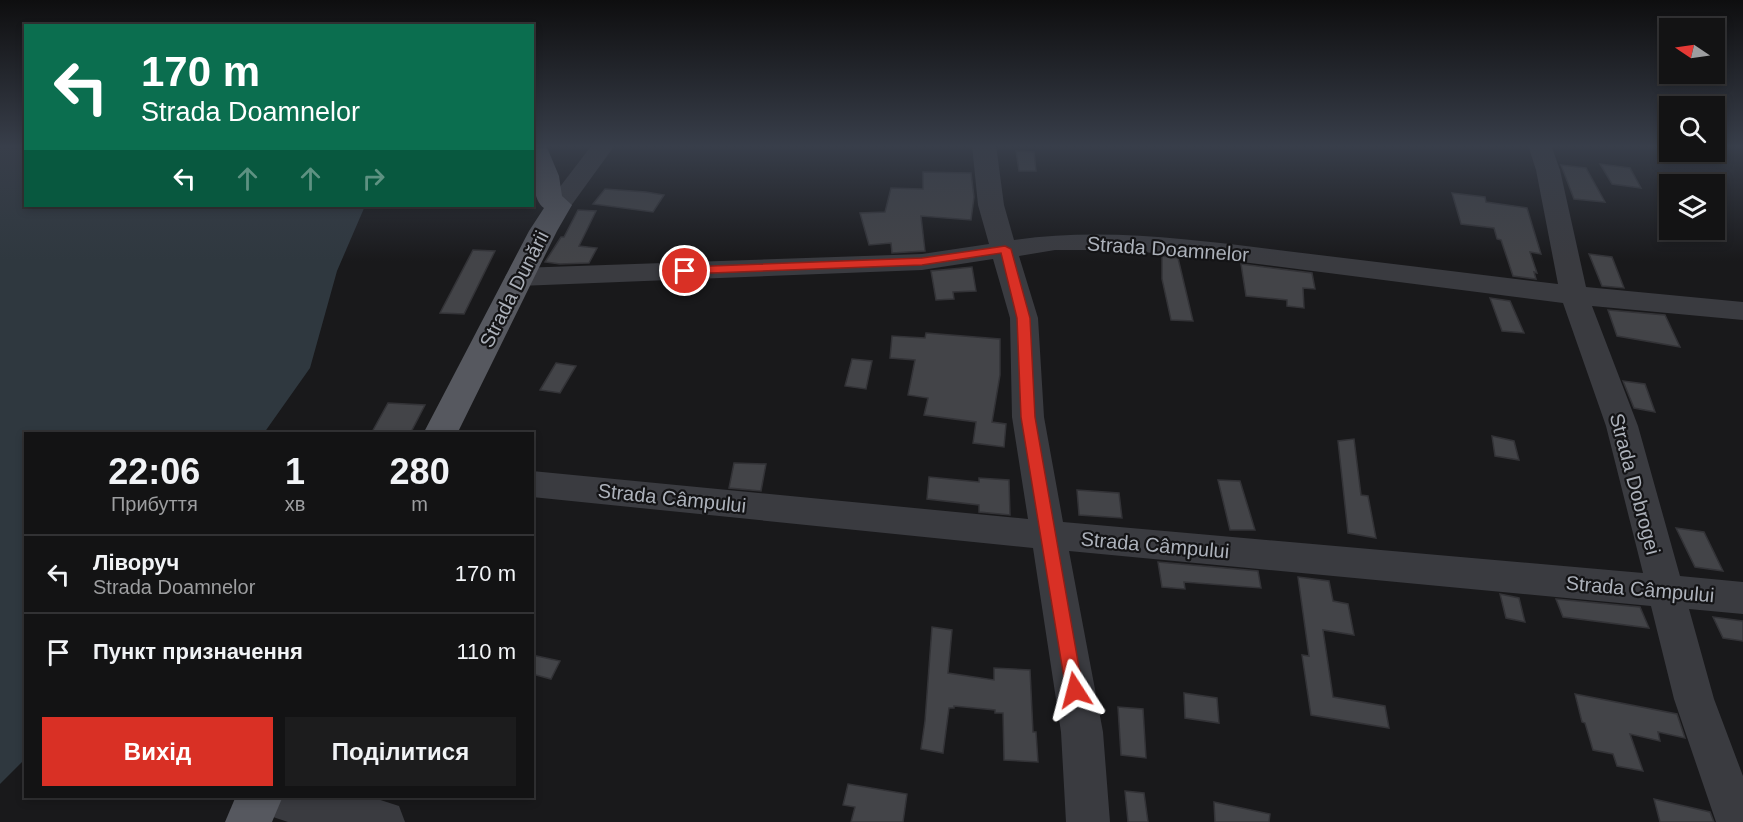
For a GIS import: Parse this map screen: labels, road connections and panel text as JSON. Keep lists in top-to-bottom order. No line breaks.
{"streets":{"main road":["Strada Dunării"],"street":["Strada Doamnelor","Strada Dobrogei","Strada Câmpului"]},"crossings":[["Strada Doamnelor","Strada Dunării"],["Strada Doamnelor","Strada Dobrogei"],["Strada Dobrogei","Strada Câmpului"]],"north":"left","page":{"turn":["170 m","Strada Doamnelor"],"eta":["22:06","Прибуття","1","хв","280","m"],"list":[{"name":"Ліворуч","note":"Strada Doamnelor","value":"170 m"},{"name":"Пункт призначення","value":"110 m"}],"buttons":["Вихід","Поділитися"]}}
